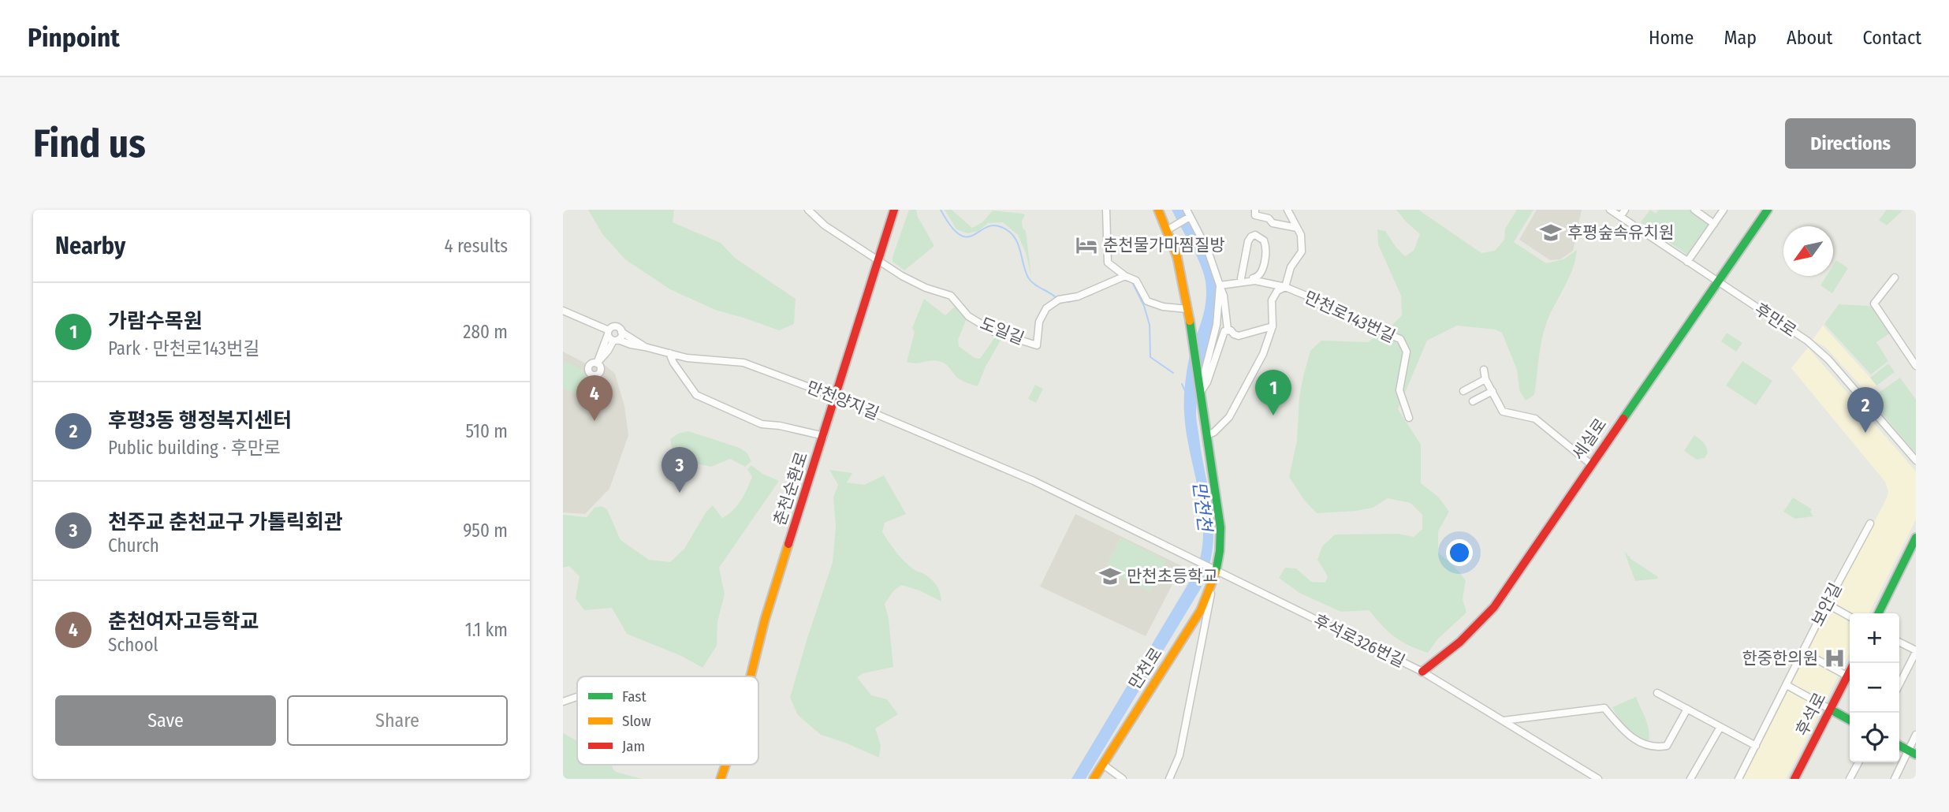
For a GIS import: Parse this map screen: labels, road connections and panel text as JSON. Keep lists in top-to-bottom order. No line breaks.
{"streets":{"street":["만천로143번길","후만로","도일길","만천양지길","세실로","춘천순환로","보안길","후석로326번길","만천로","후석로"]},"crossings":[["만천로143번길","만천로"],["후만로","세실로"],["도일길","춘천순환로"],["만천양지길","춘천순환로"],["만천양지길","후석로326번길"],["세실로","후석로326번길"],["후석로326번길","만천로"]],"water":["만천천"],"places":{"school or university":["후평숲속유치원","만천초등학교"],"hotel":["춘천물가마찜질방"],"hospital":["한중한의원"]},"legend":["Fast","Slow","Jam"],"north":"bottom left","page":{"header":"Pinpoint","nav":["Home","Map","About","Contact"],"buttons":["Directions",["Save","Share"]],"title":"Find us","heading":["Nearby","4 results"],"list":[{"mark":"1","name":"가람수목원","note":"Park · 만천로143번길","value":"280 m"},{"mark":"2","name":"후평3동 행정복지센터","note":"Public building · 후만로","value":"510 m"},{"mark":"3","name":"천주교 춘천교구 가톨릭회관","note":"Church","value":"950 m"},{"mark":"4","name":"춘천여자고등학교","note":"School","value":"1.1 km"}],"pins":["1","4","2","3"],"map_buttons":["+","−"]}}
